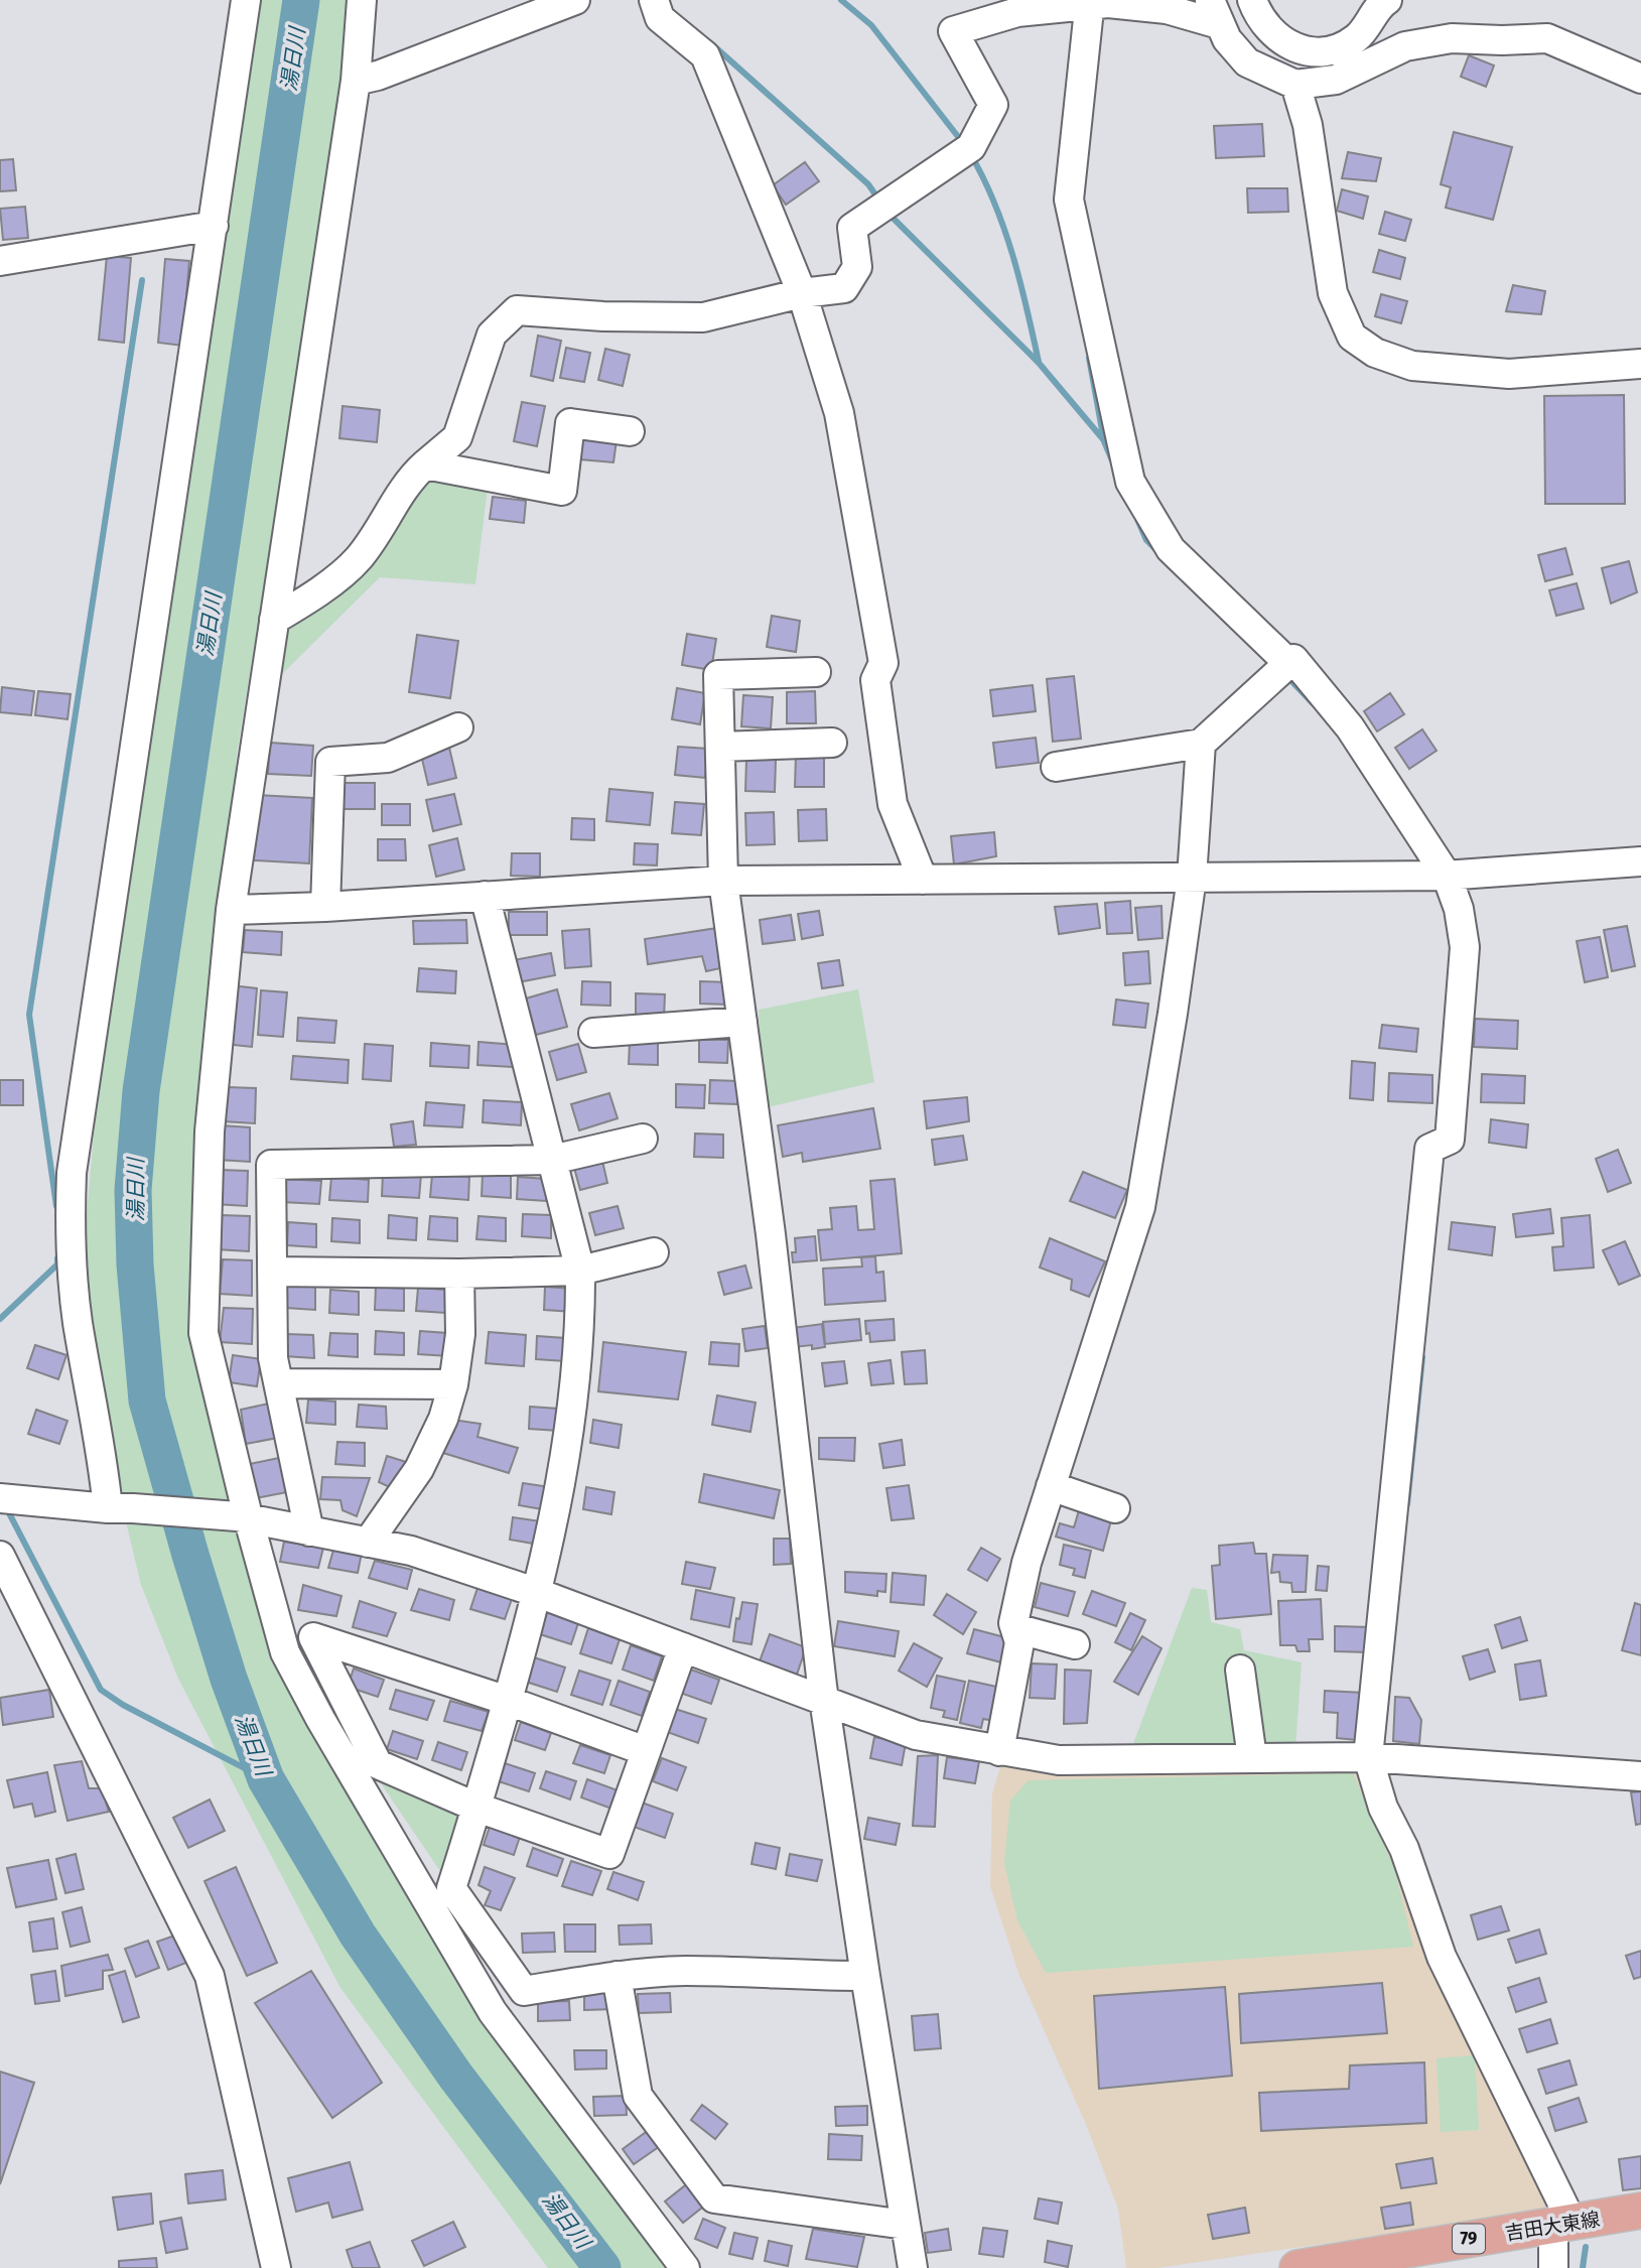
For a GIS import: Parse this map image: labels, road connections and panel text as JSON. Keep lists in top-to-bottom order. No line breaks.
{"streets":{"main road":["吉田大東線","79"]},"water":["湯日川"]}
